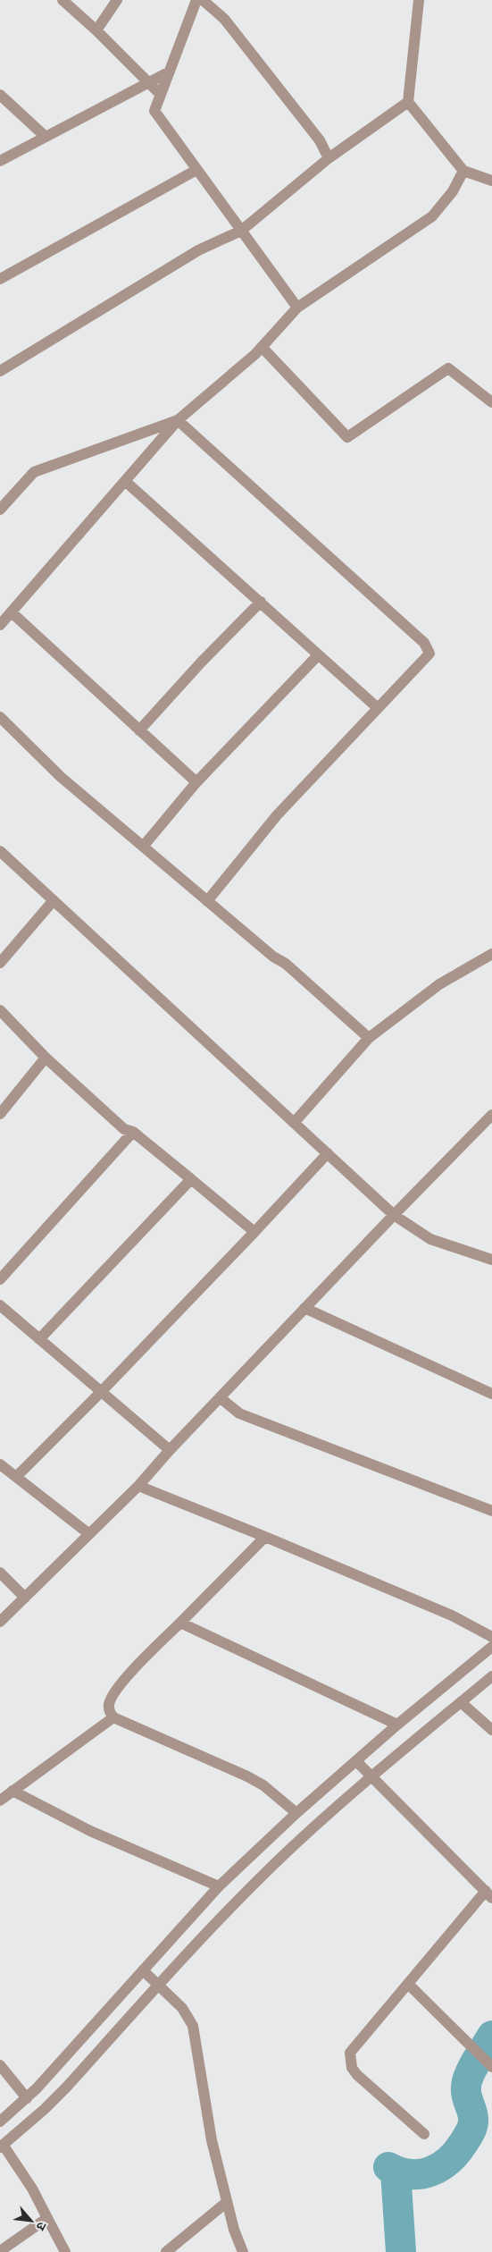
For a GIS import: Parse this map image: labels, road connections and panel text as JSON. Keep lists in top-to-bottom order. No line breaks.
{"north":"bottom right"}
